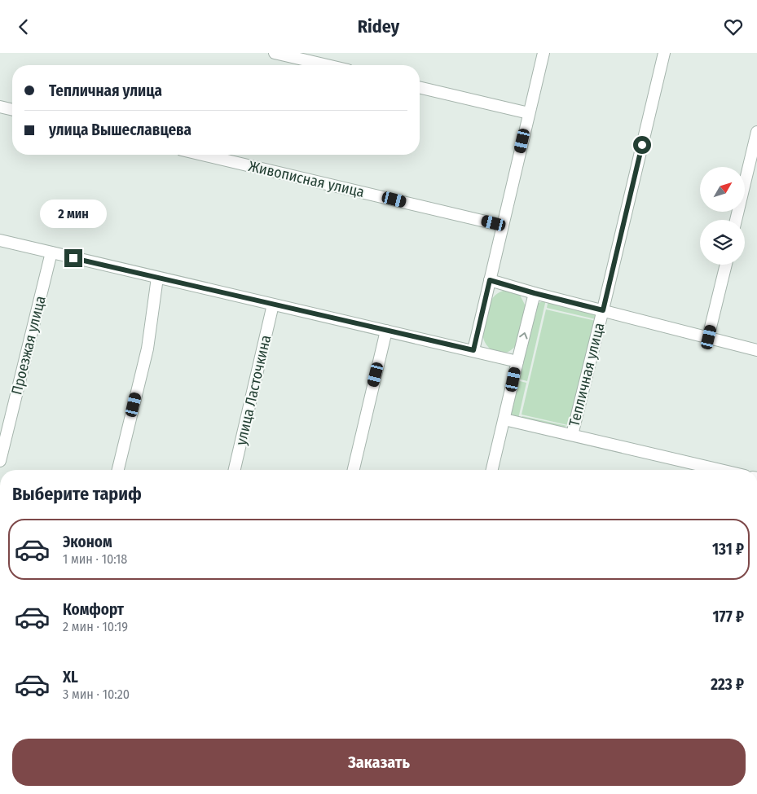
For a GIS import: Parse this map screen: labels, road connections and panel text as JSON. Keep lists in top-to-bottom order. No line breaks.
{"streets":{"street":["Живописная улица","Проезжая улица","Тепличная улица","улица Ласточкина"]},"north":"top right","page":{"header":"Ridey","banner":["Тепличная улица","улица Вышеславцева"],"bubble":"2 мин","heading":"Выберите тариф","list":[{"name":"Эконом","note":"1 мин · 10:18","value":"131 ₽"},{"name":"Комфорт","note":"2 мин · 10:19","value":"177 ₽"},{"name":"XL","note":"3 мин · 10:20","value":"223 ₽"}],"buttons":"Заказать"}}
